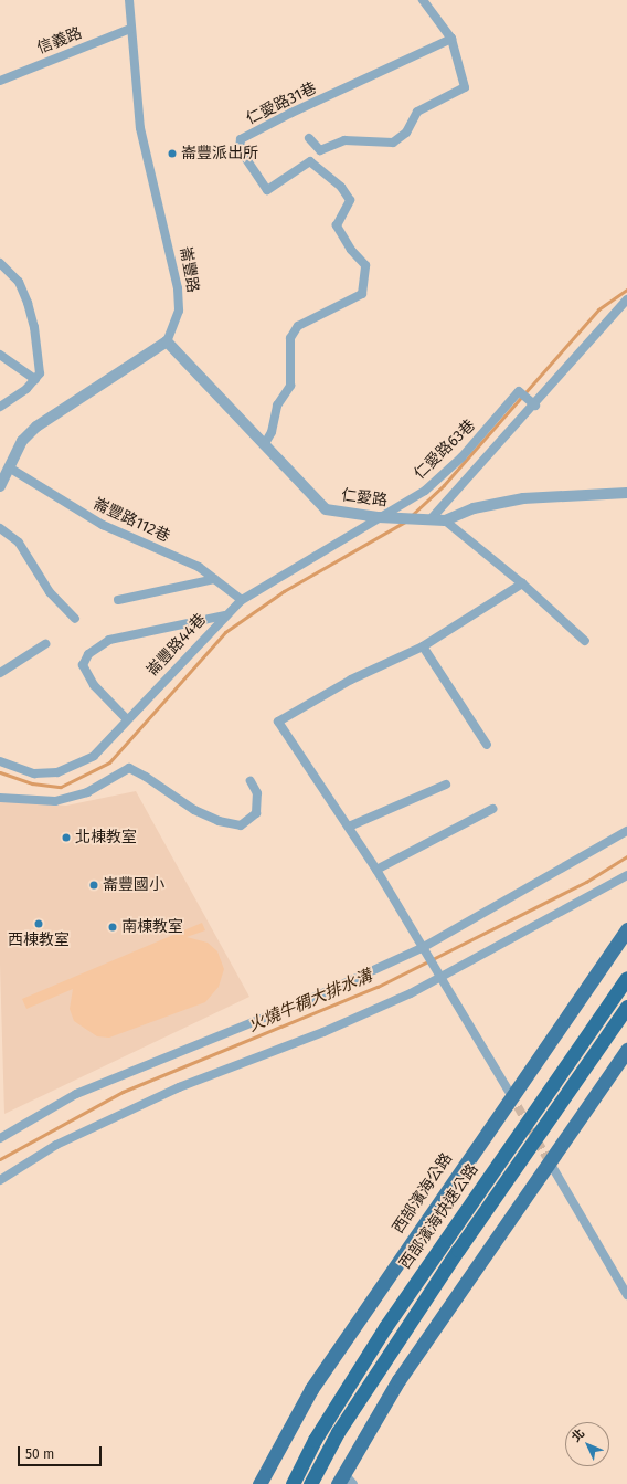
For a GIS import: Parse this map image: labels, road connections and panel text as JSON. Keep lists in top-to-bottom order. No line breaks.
{"streets":{"highway":["西部濱海快速公路"],"main road":["西部濱海公路"],"street":["信義路","仁愛路31巷","崙豐路","仁愛路63巷","仁愛路","崙豐路112巷","崙豐路44巷"]},"crossings":[["信義路","崙豐路"],["仁愛路31巷","仁愛路"],["崙豐路","仁愛路"],["仁愛路63巷","仁愛路"],["仁愛路63巷","崙豐路44巷"],["仁愛路","崙豐路44巷"],["崙豐路112巷","崙豐路44巷"]],"water":["火燒牛稠大排水溝"],"places":["崙豐派出所","北棟教室","崙豐國小","西棟教室","南棟教室"],"scale_bar":"50 m","north":"top left"}
